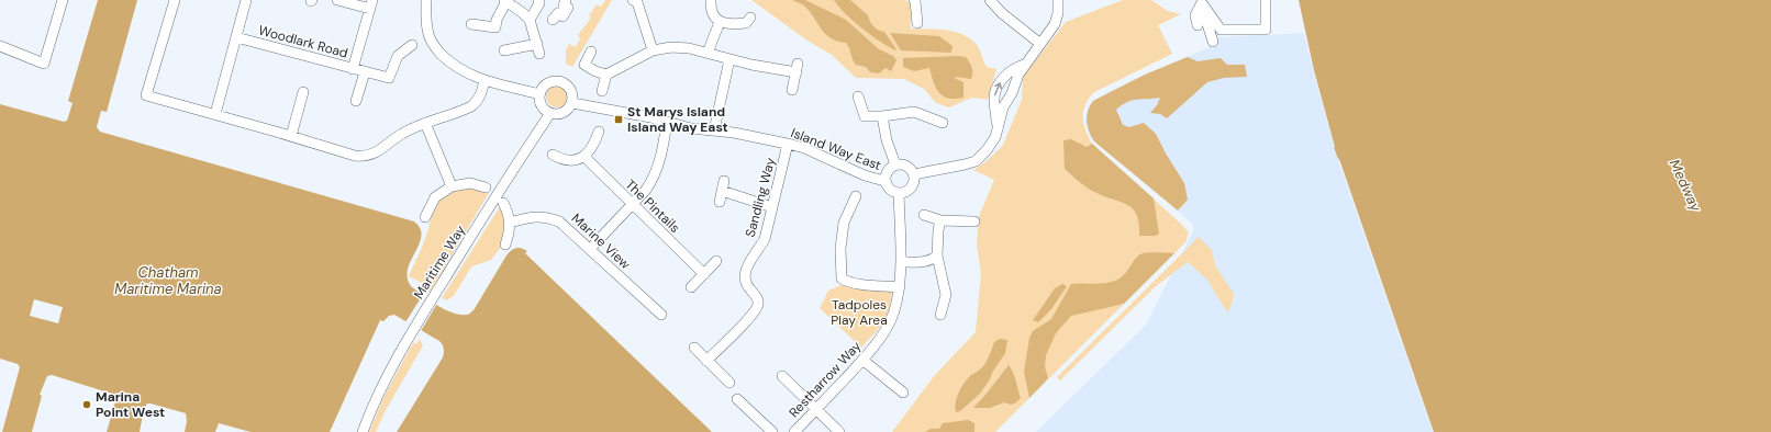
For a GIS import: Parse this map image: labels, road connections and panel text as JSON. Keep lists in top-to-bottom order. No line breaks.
{"streets":{"street":["Woodlark Road","Island Way East","Sandling Way","The Pintails","Marine View","Maritime Way","Restharrow Way"]},"crossings":[["Island Way East","Sandling Way"],["Island Way East","Maritime Way"],["Island Way East","Restharrow Way"]],"water":["Medway","Chatham Maritime Marina"],"parks":["Tadpoles Play Area"],"places":{"transit":["St Marys Island Island Way East"],"other":["Marina Point West"]}}
